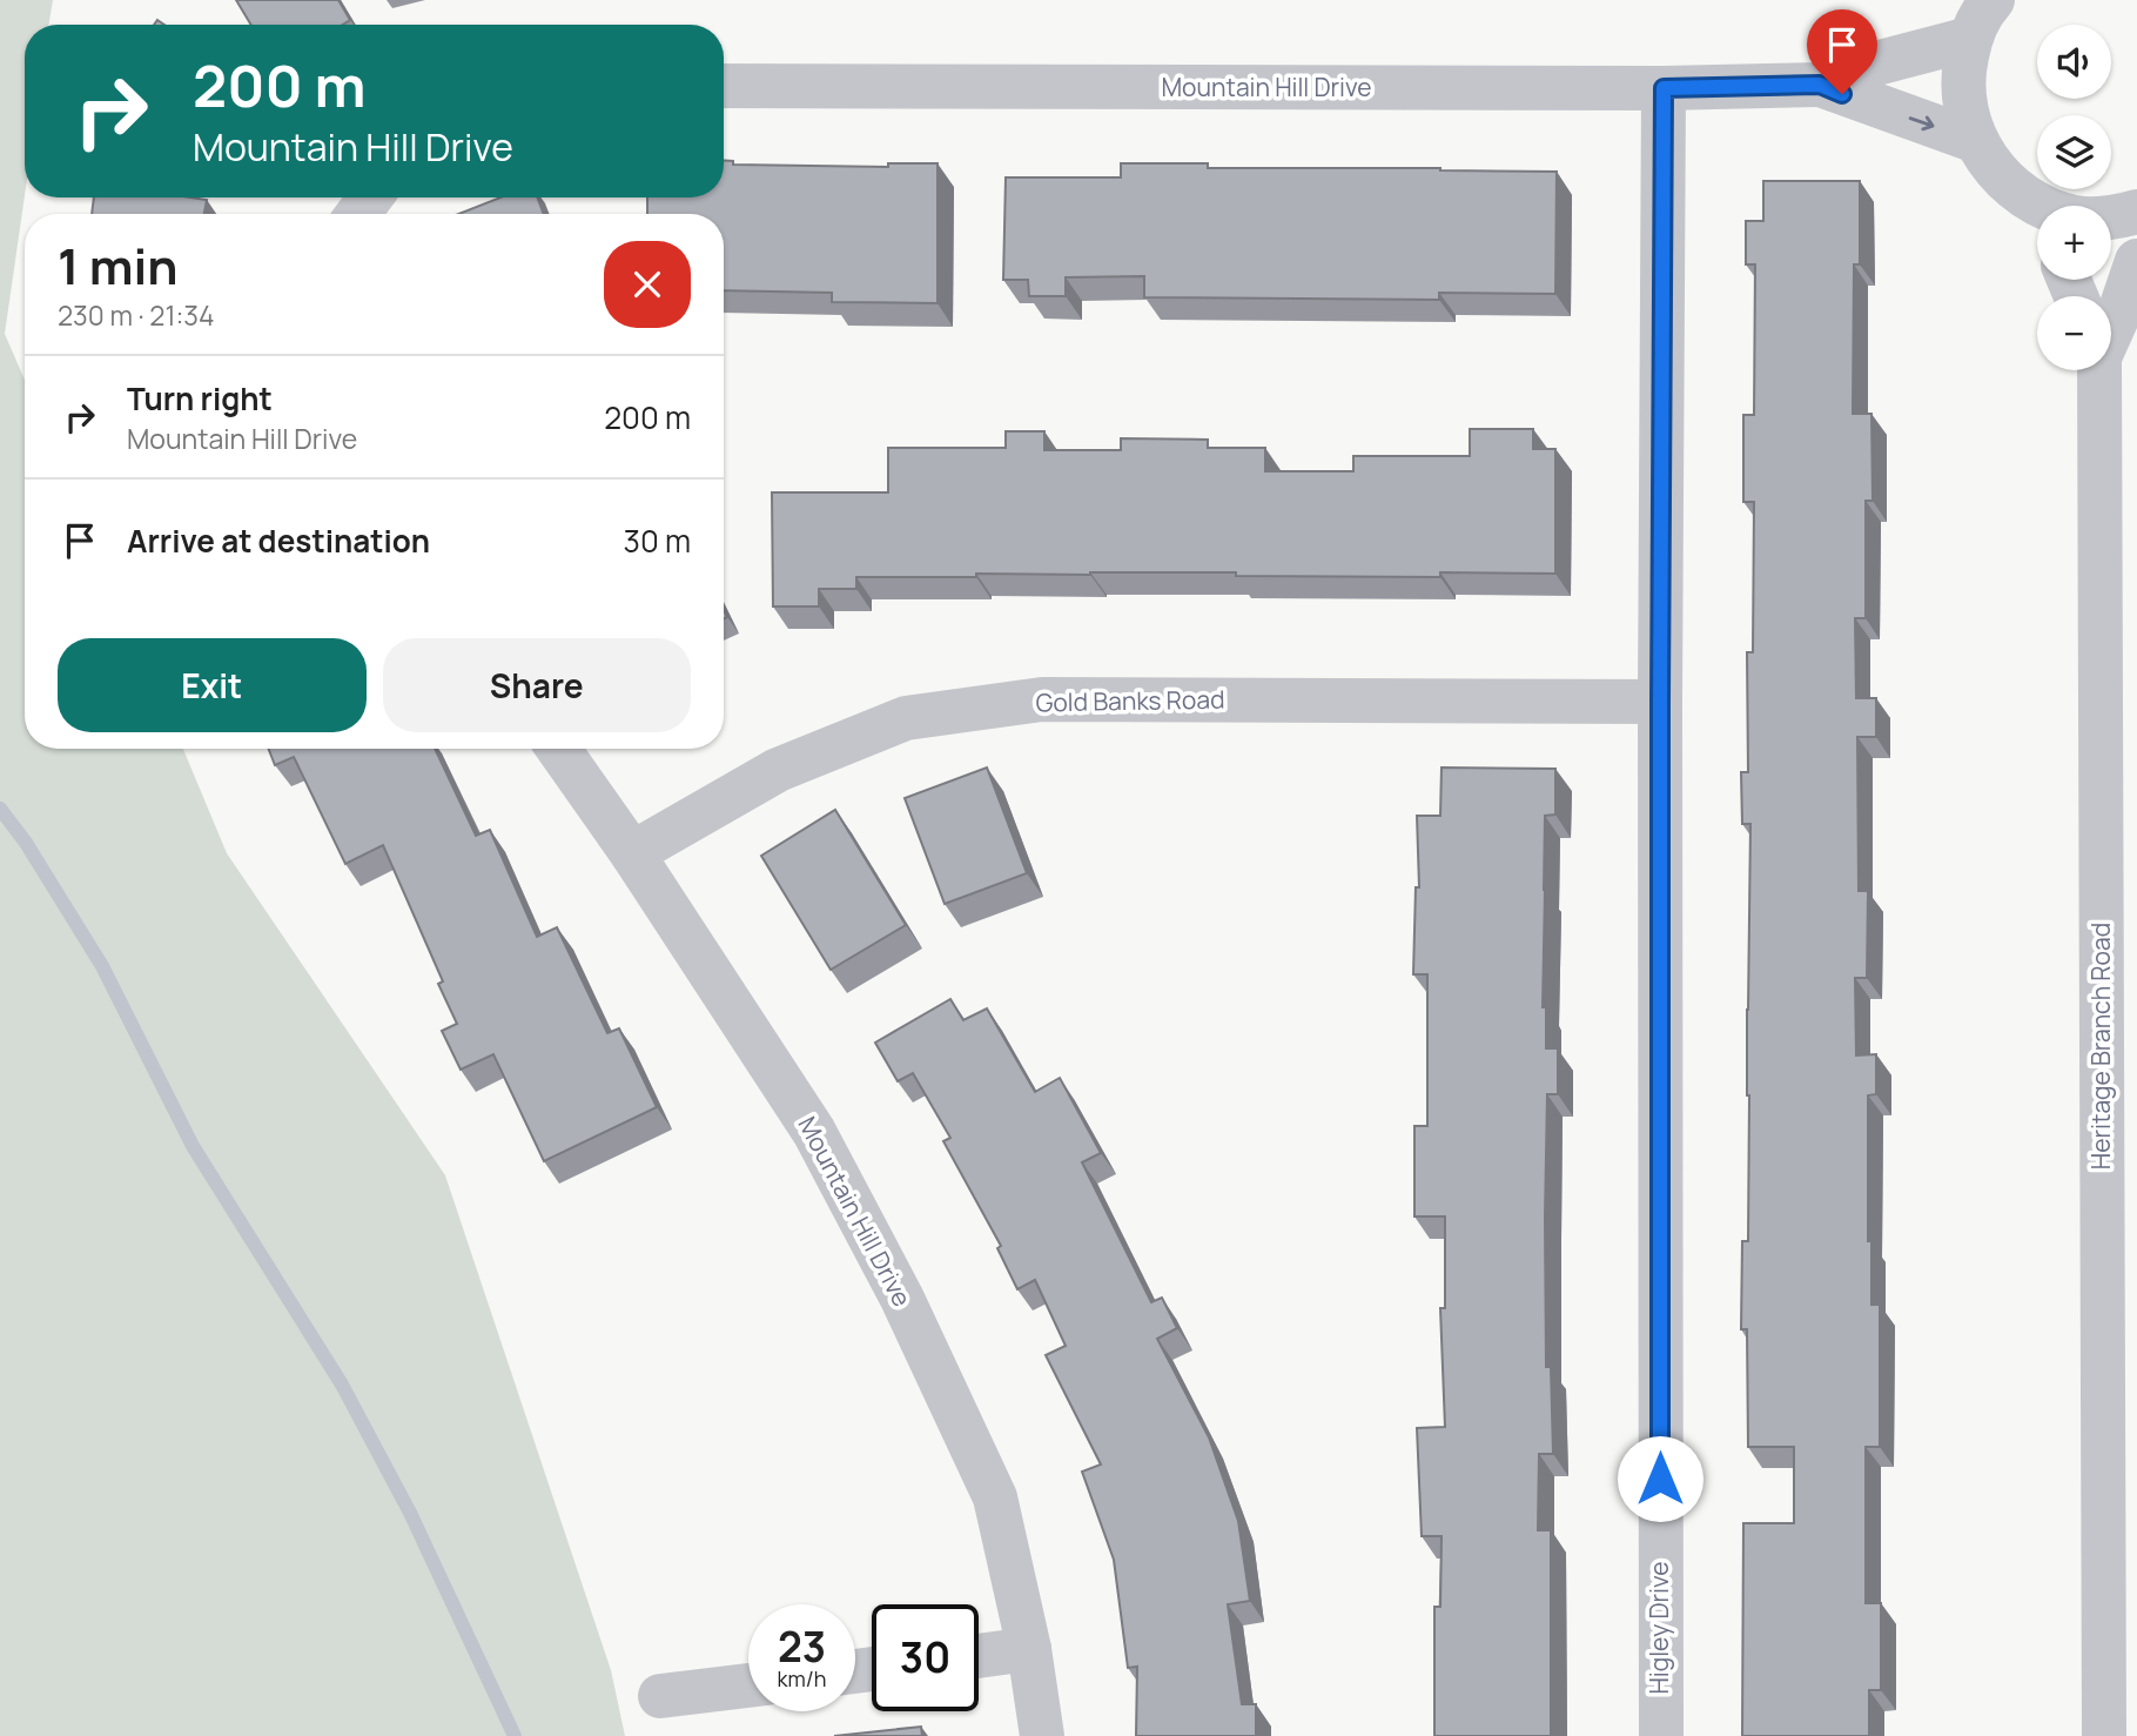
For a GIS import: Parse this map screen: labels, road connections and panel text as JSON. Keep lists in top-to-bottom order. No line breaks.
{"streets":{"street":["Mountain Hill Drive","Gold Banks Road","Heritage Branch Road","Higley Drive"]},"crossings":[["Mountain Hill Drive","Gold Banks Road"],["Mountain Hill Drive","Higley Drive"],["Gold Banks Road","Higley Drive"]],"page":{"map_buttons":["+","−"],"turn":["200 m","Mountain Hill Drive"],"heading":["1 min","230 m · 21:34"],"list":[{"name":"Turn right","note":"Mountain Hill Drive","value":"200 m"},{"name":"Arrive at destination","value":"30 m"}],"buttons":["Exit","Share"],"speed":"23 km/h","limit":"30"}}
